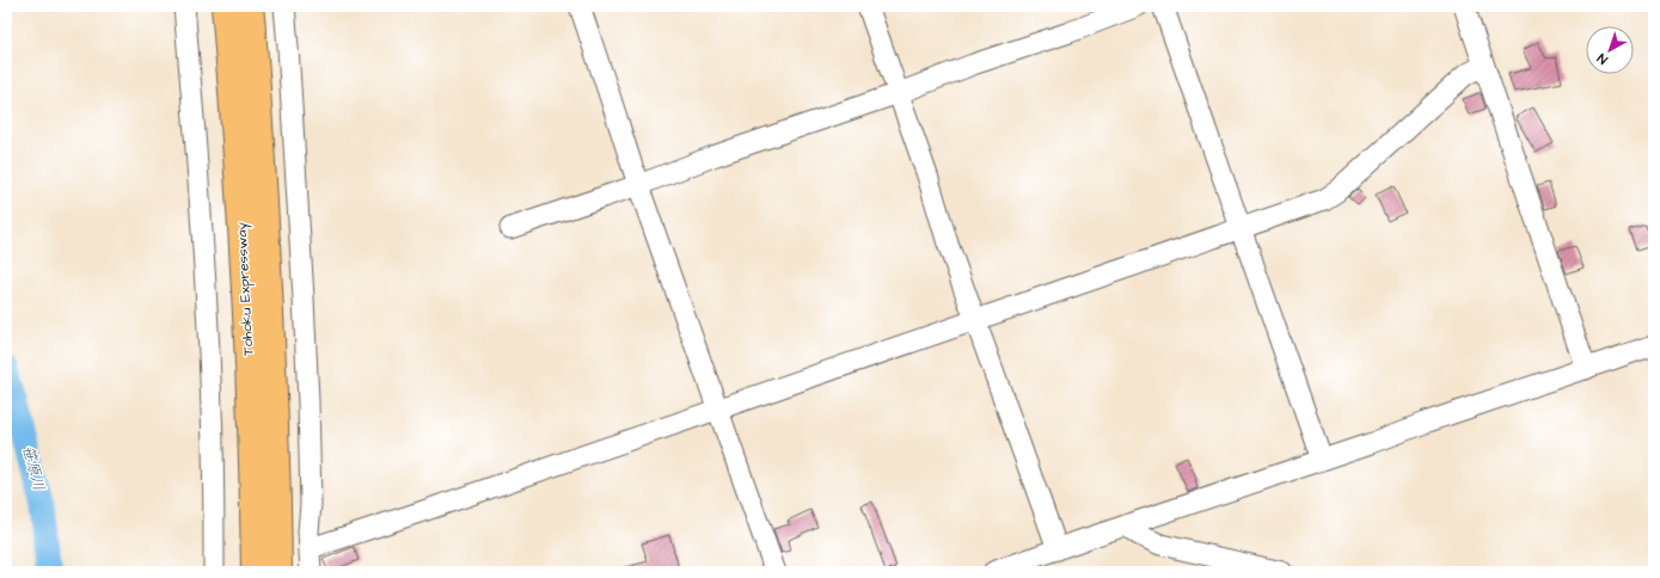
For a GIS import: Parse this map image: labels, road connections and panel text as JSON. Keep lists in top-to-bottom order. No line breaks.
{"streets":{"highway":["Tohoku Expressway"]},"water":["笹原川"],"north":"bottom left"}
